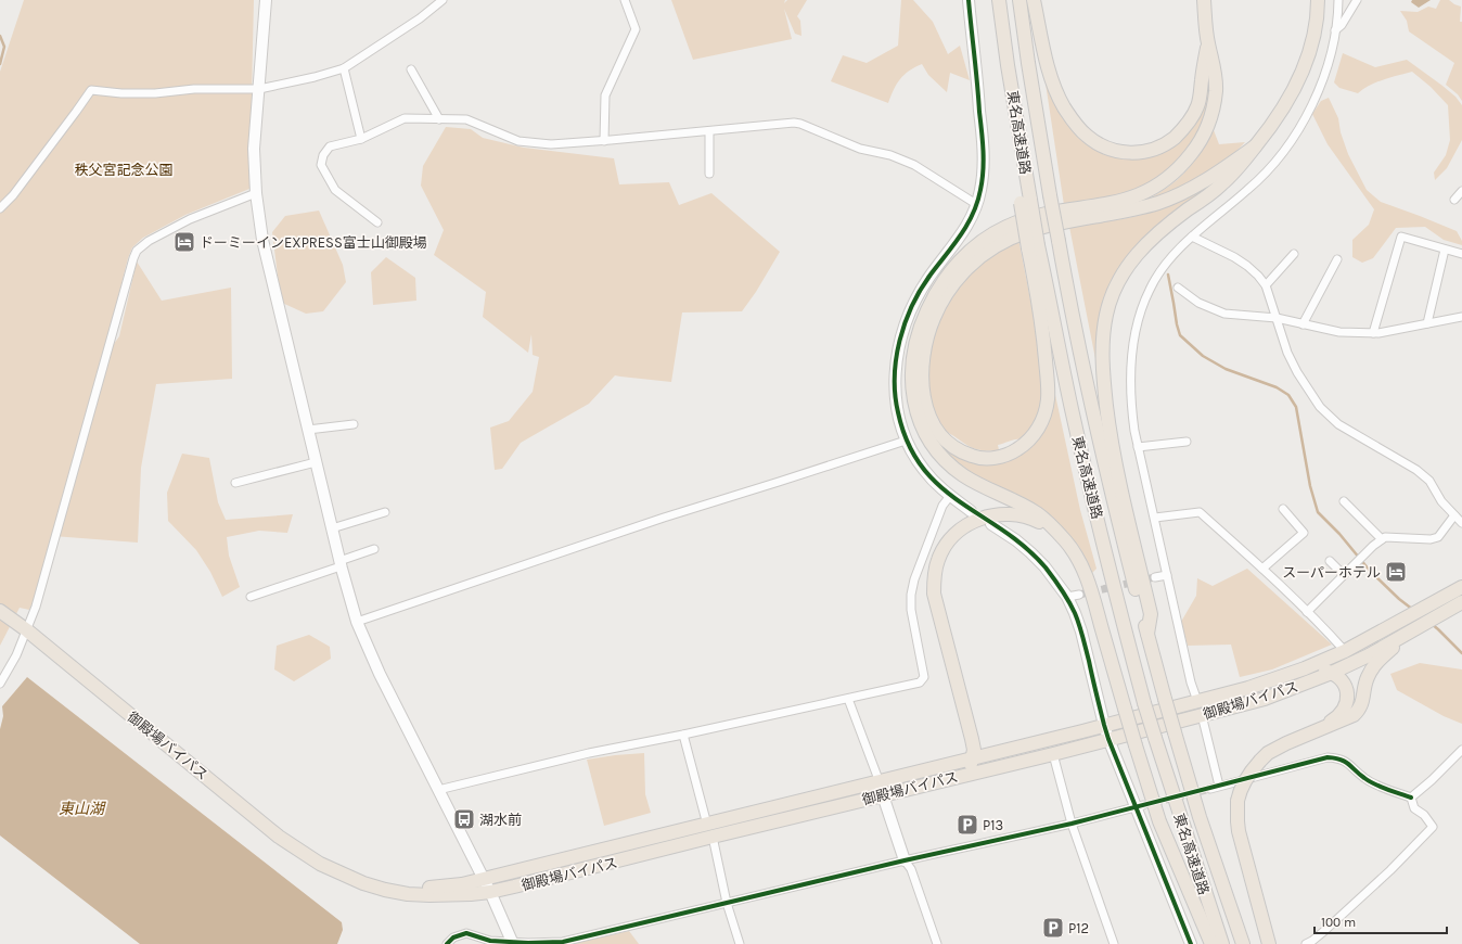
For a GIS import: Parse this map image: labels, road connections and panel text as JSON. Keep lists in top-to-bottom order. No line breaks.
{"streets":{"highway":["東名高速道路","御殿場バイパス"]},"water":["東山湖"],"parks":["秩父宮記念公園"],"places":{"hotel":["ドーミーインEXPRESS富士山御殿場","スーパーホテル"],"bus stop":["湖水前"],"parking":["P13","P12"]},"scale_bar":"100 m"}
